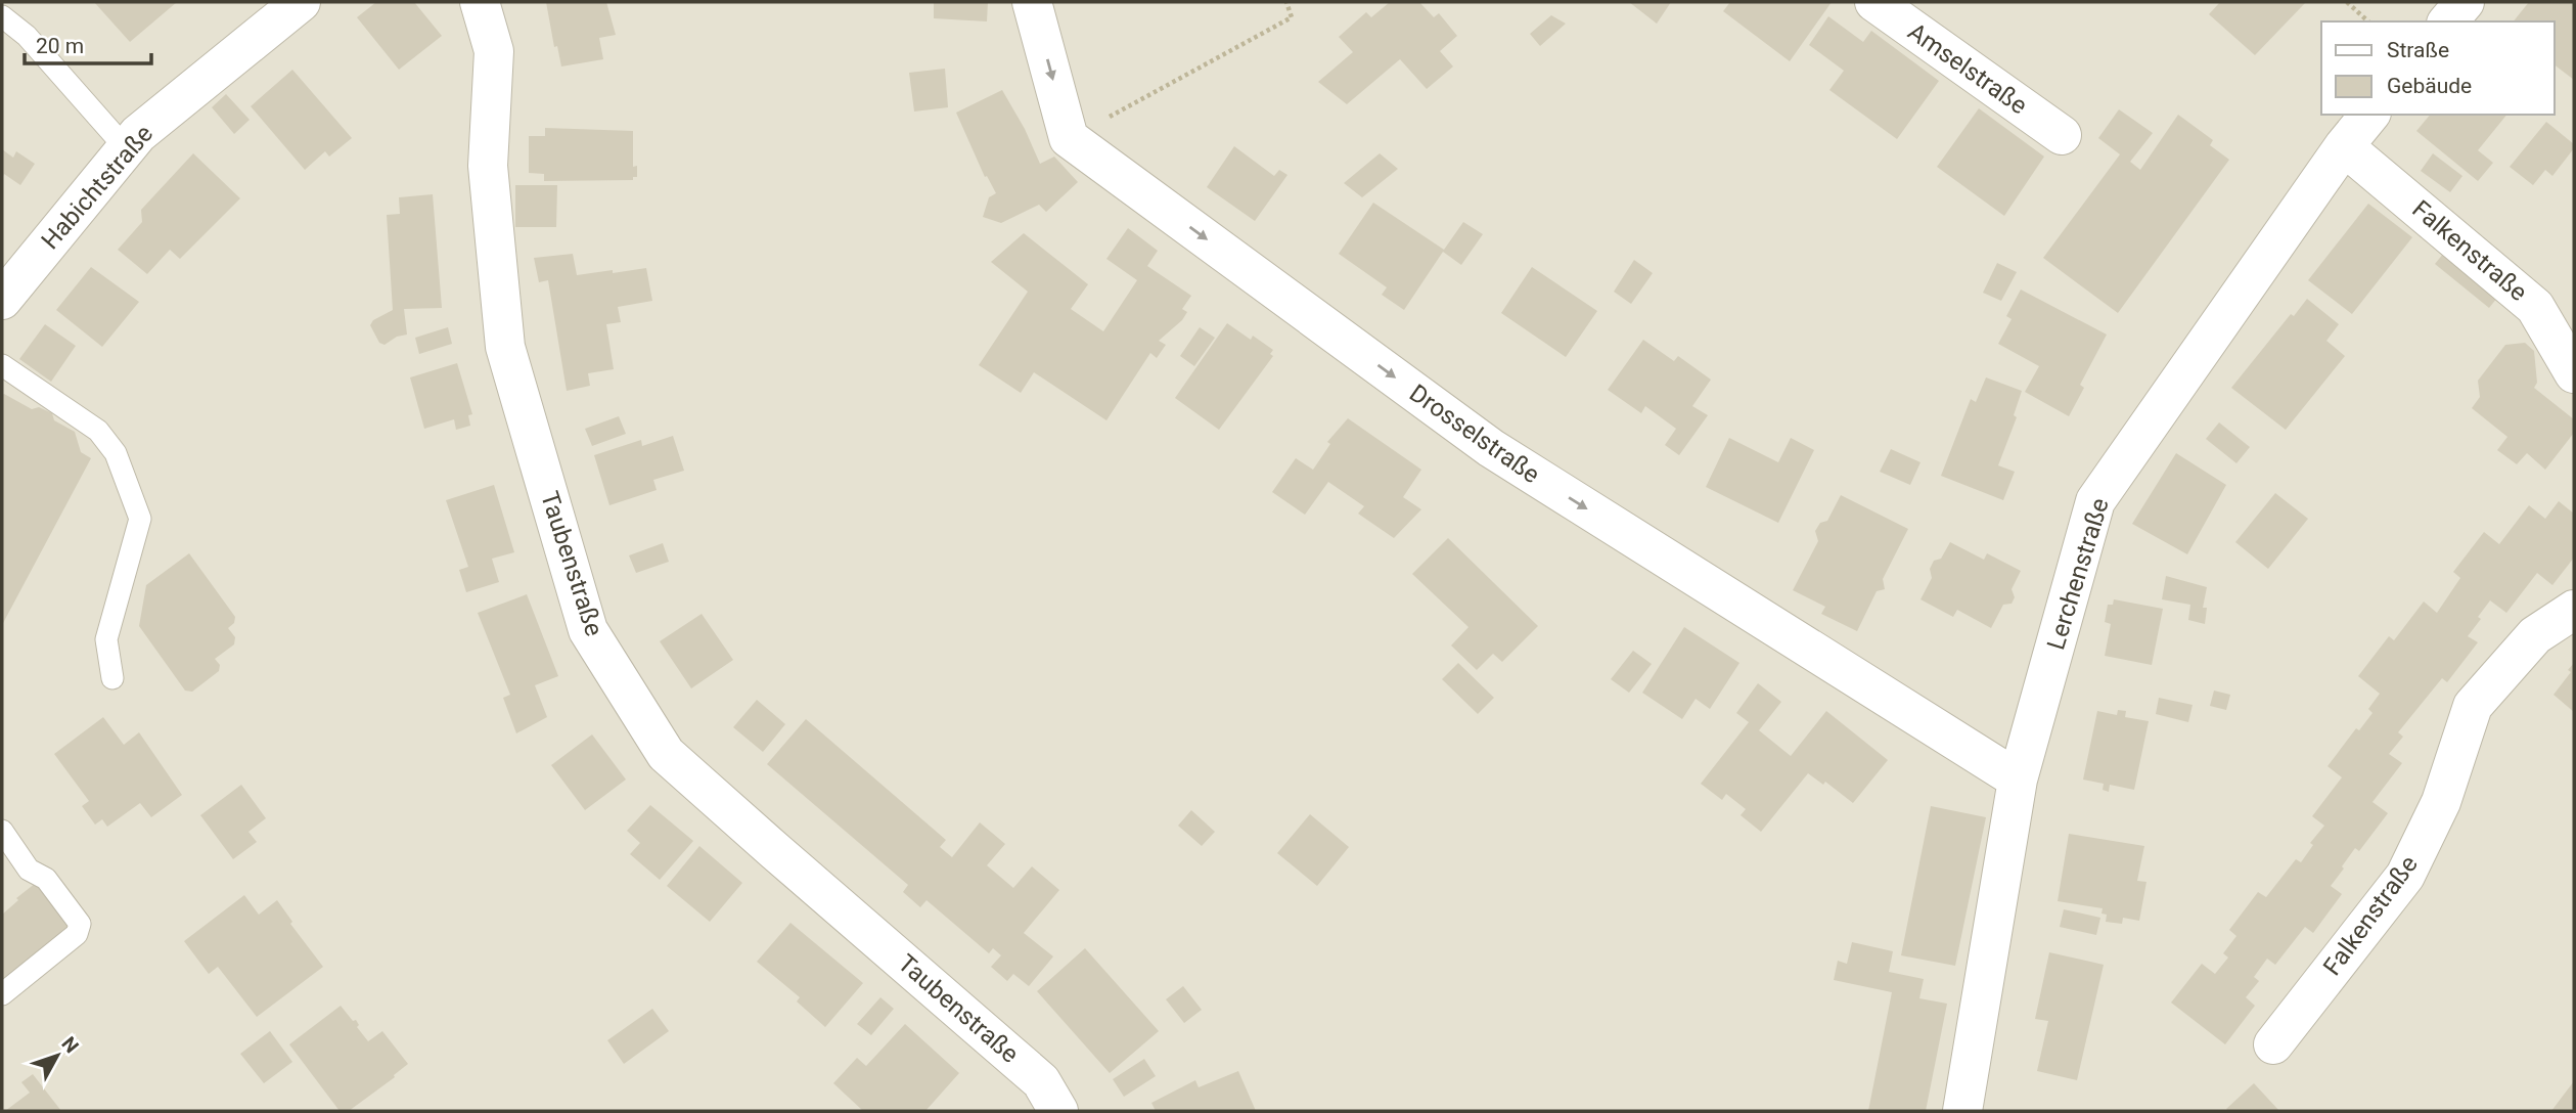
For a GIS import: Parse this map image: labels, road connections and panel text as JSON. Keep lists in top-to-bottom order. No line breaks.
{"streets":{"street":["Amselstraße","Habichtstraße","Falkenstraße","Drosselstraße","Taubenstraße","Lerchenstraße"]},"crossings":[["Falkenstraße","Lerchenstraße"],["Drosselstraße","Lerchenstraße"]],"one_way":["Drosselstraße"],"legend":["Straße","Gebäude"],"scale_bar":"20 m","north":"top right"}
